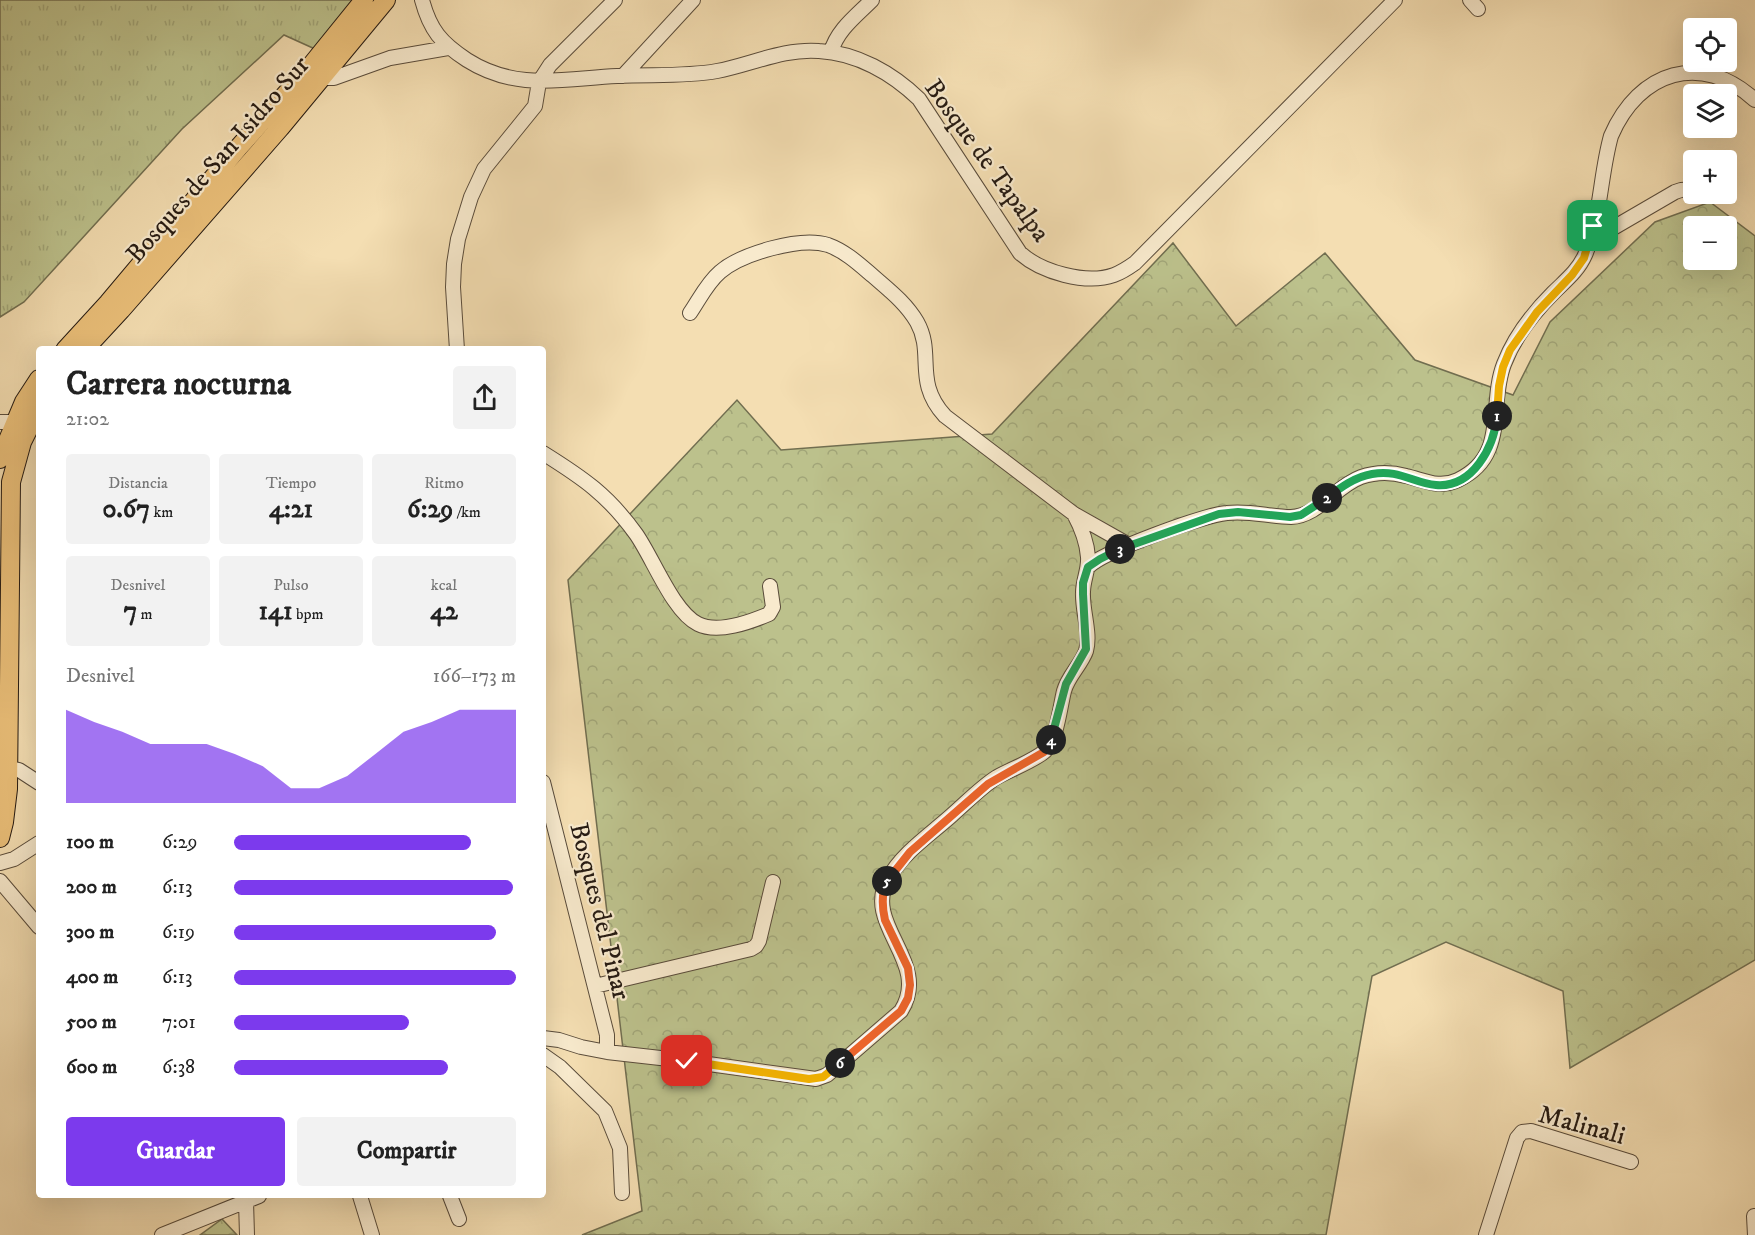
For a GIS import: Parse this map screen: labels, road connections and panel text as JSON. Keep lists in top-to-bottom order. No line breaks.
{"streets":{"main road":["Bosques de San Isidro Sur"],"street":["Bosque de Tapalpa","Bosques del Pinar","Malinali"]},"page":{"map_buttons":["+","−"],"heading":["Carrera nocturna","21:02"],"pins":["1","2","3","4","5","6"],"stats":[["Distancia","0.67 km"],["Tiempo","4:21"],["Ritmo","6:29 /km"],["Desnivel","7 m"],["Pulso","141 bpm"],["kcal","42"]],"chart":["Desnivel","166–173 m"],"list":[{"name":"100 m","note":"6:29"},{"name":"200 m","note":"6:13"},{"name":"300 m","note":"6:19"},{"name":"400 m","note":"6:13"},{"name":"500 m","note":"7:01"},{"name":"600 m","note":"6:38"}],"buttons":["Guardar","Compartir"]}}
